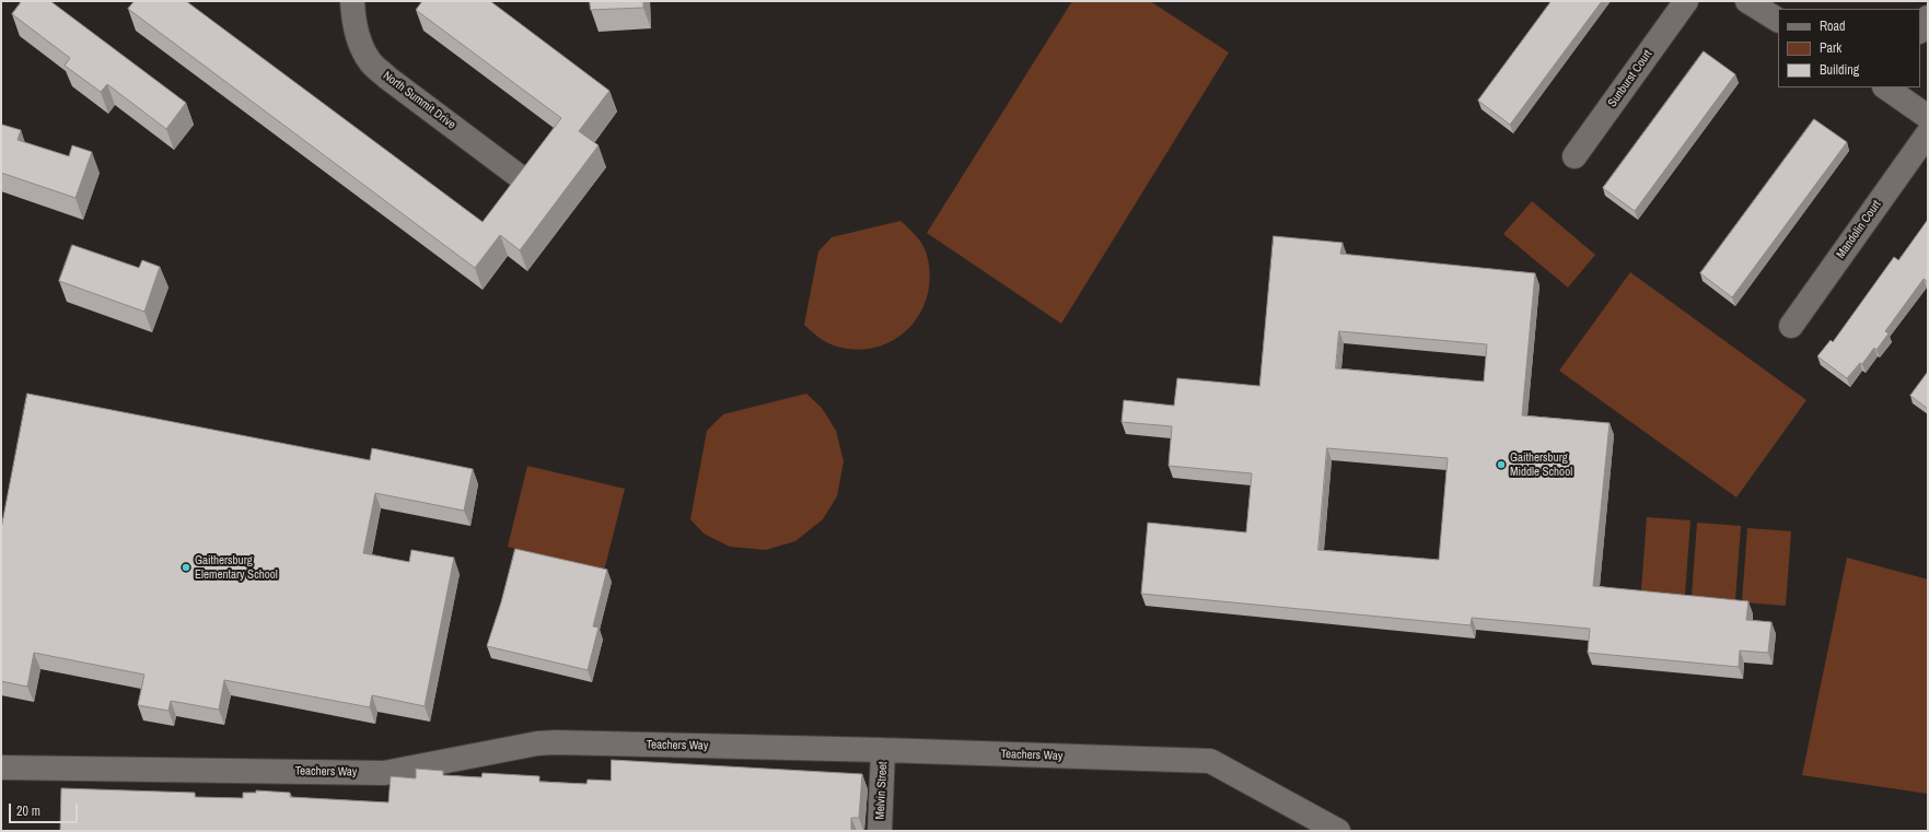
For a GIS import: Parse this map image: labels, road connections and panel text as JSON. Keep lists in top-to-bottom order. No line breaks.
{"streets":{"street":["Sunburst Court","North Summit Drive","Mandolin Court","Teachers Way","Melvin Street"]},"crossings":[["Teachers Way","Melvin Street"]],"places":["Gaithersburg Middle School","Gaithersburg Elementary School"],"legend":["Road","Park","Building"],"scale_bar":"20 m"}
